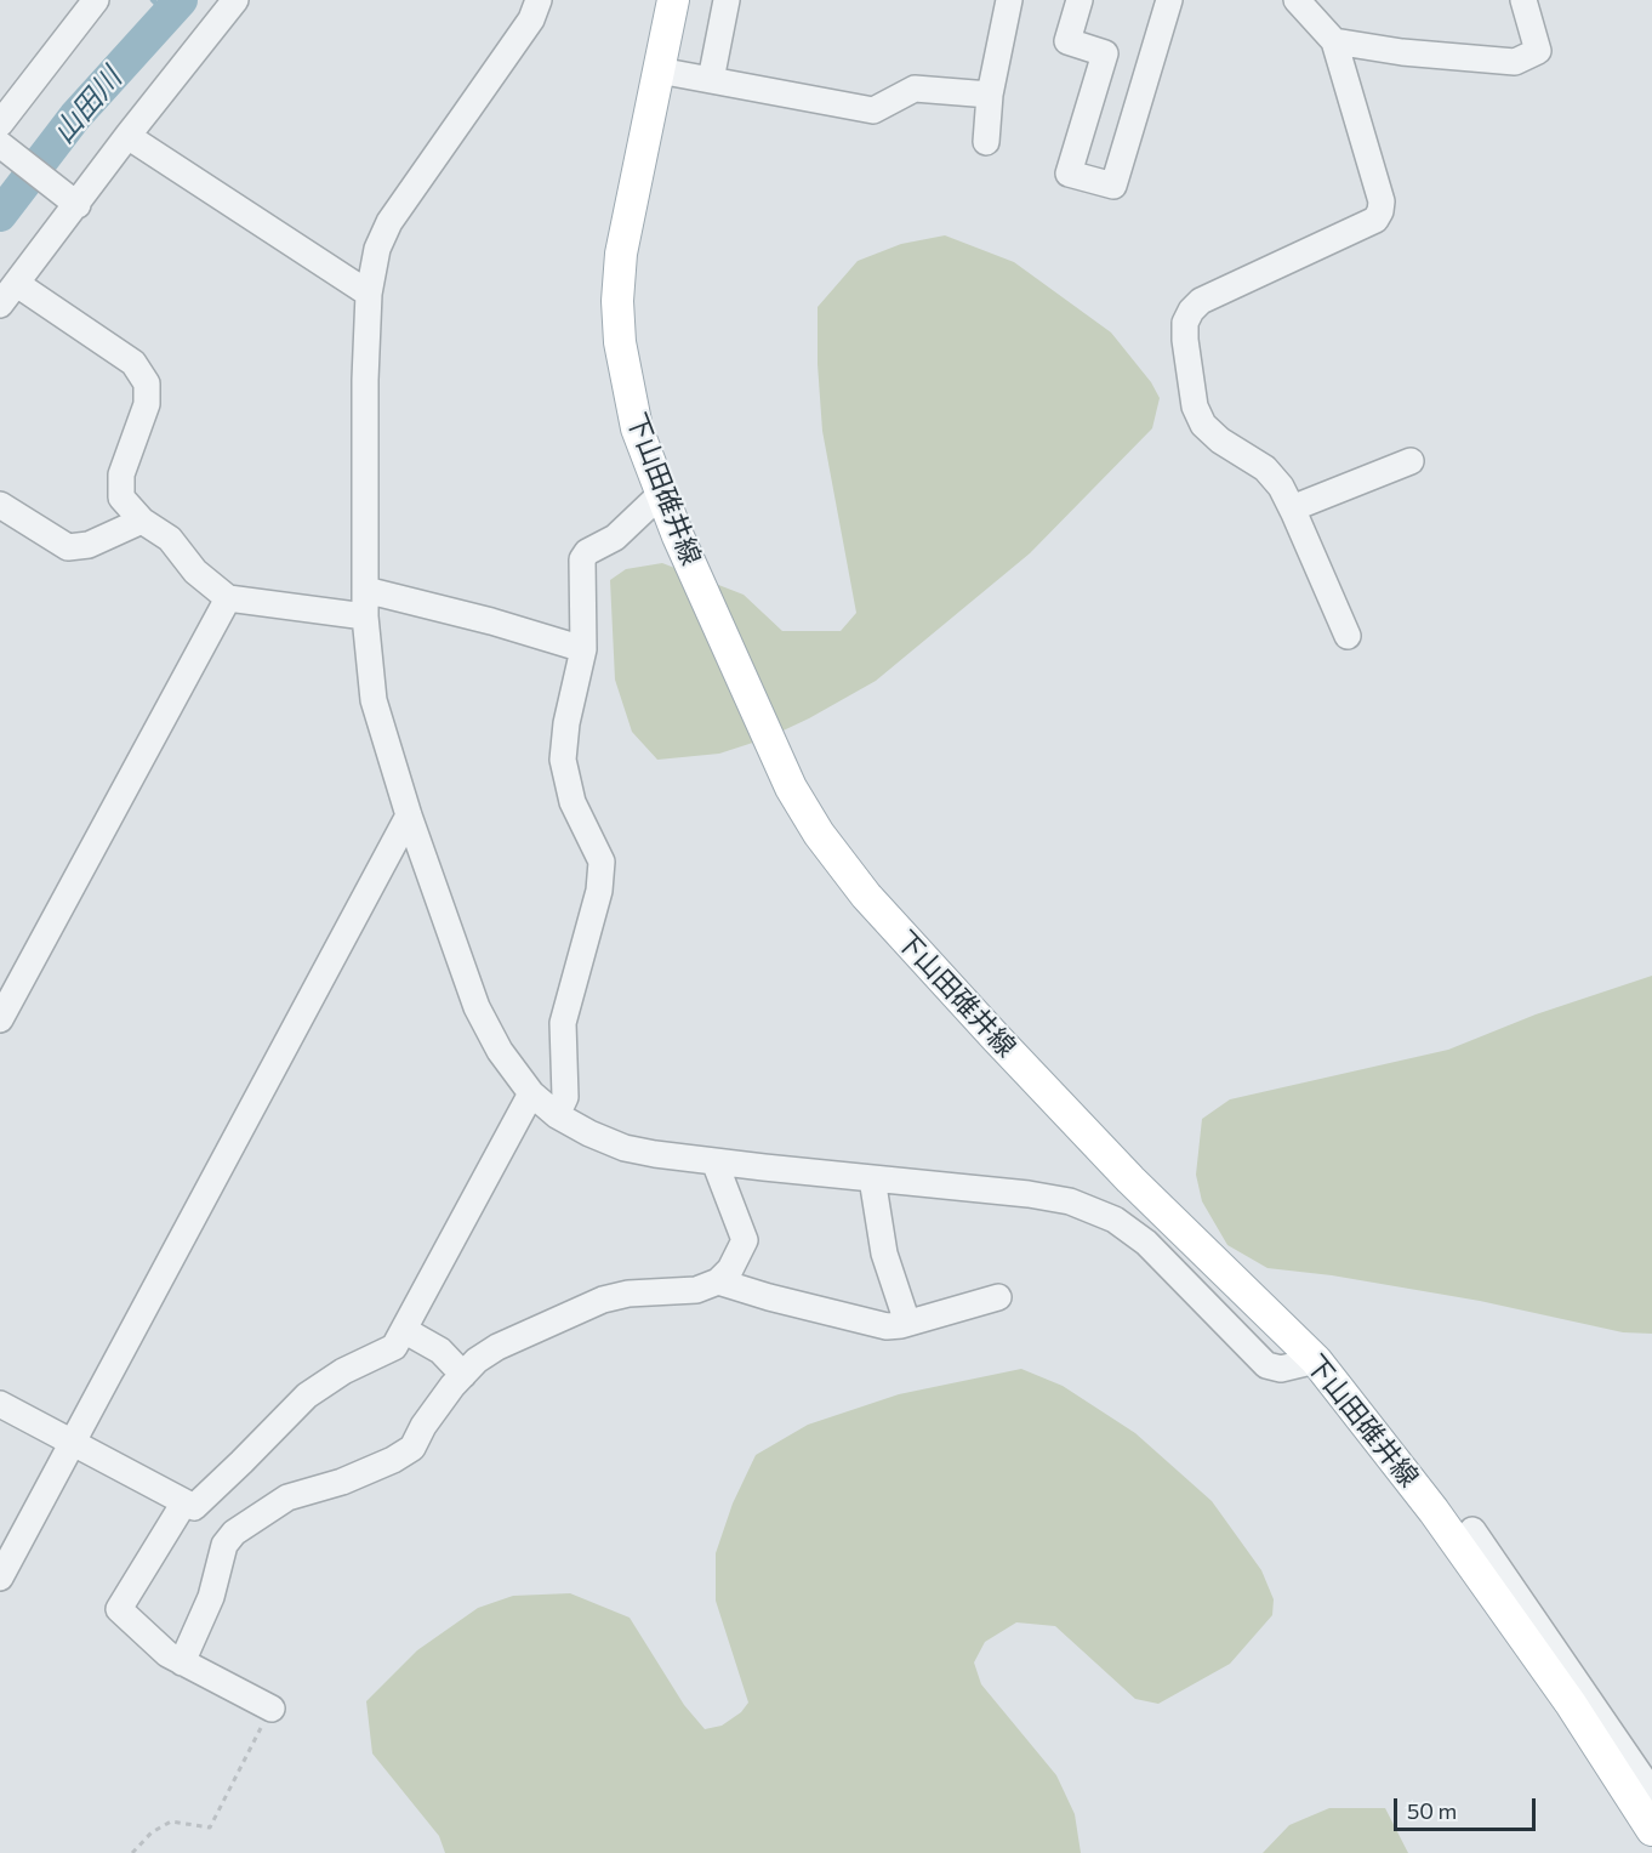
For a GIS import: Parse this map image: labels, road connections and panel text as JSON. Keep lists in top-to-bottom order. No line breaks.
{"streets":{"main road":["下山田碓井線"]},"water":["山田川"],"scale_bar":"50 m"}
